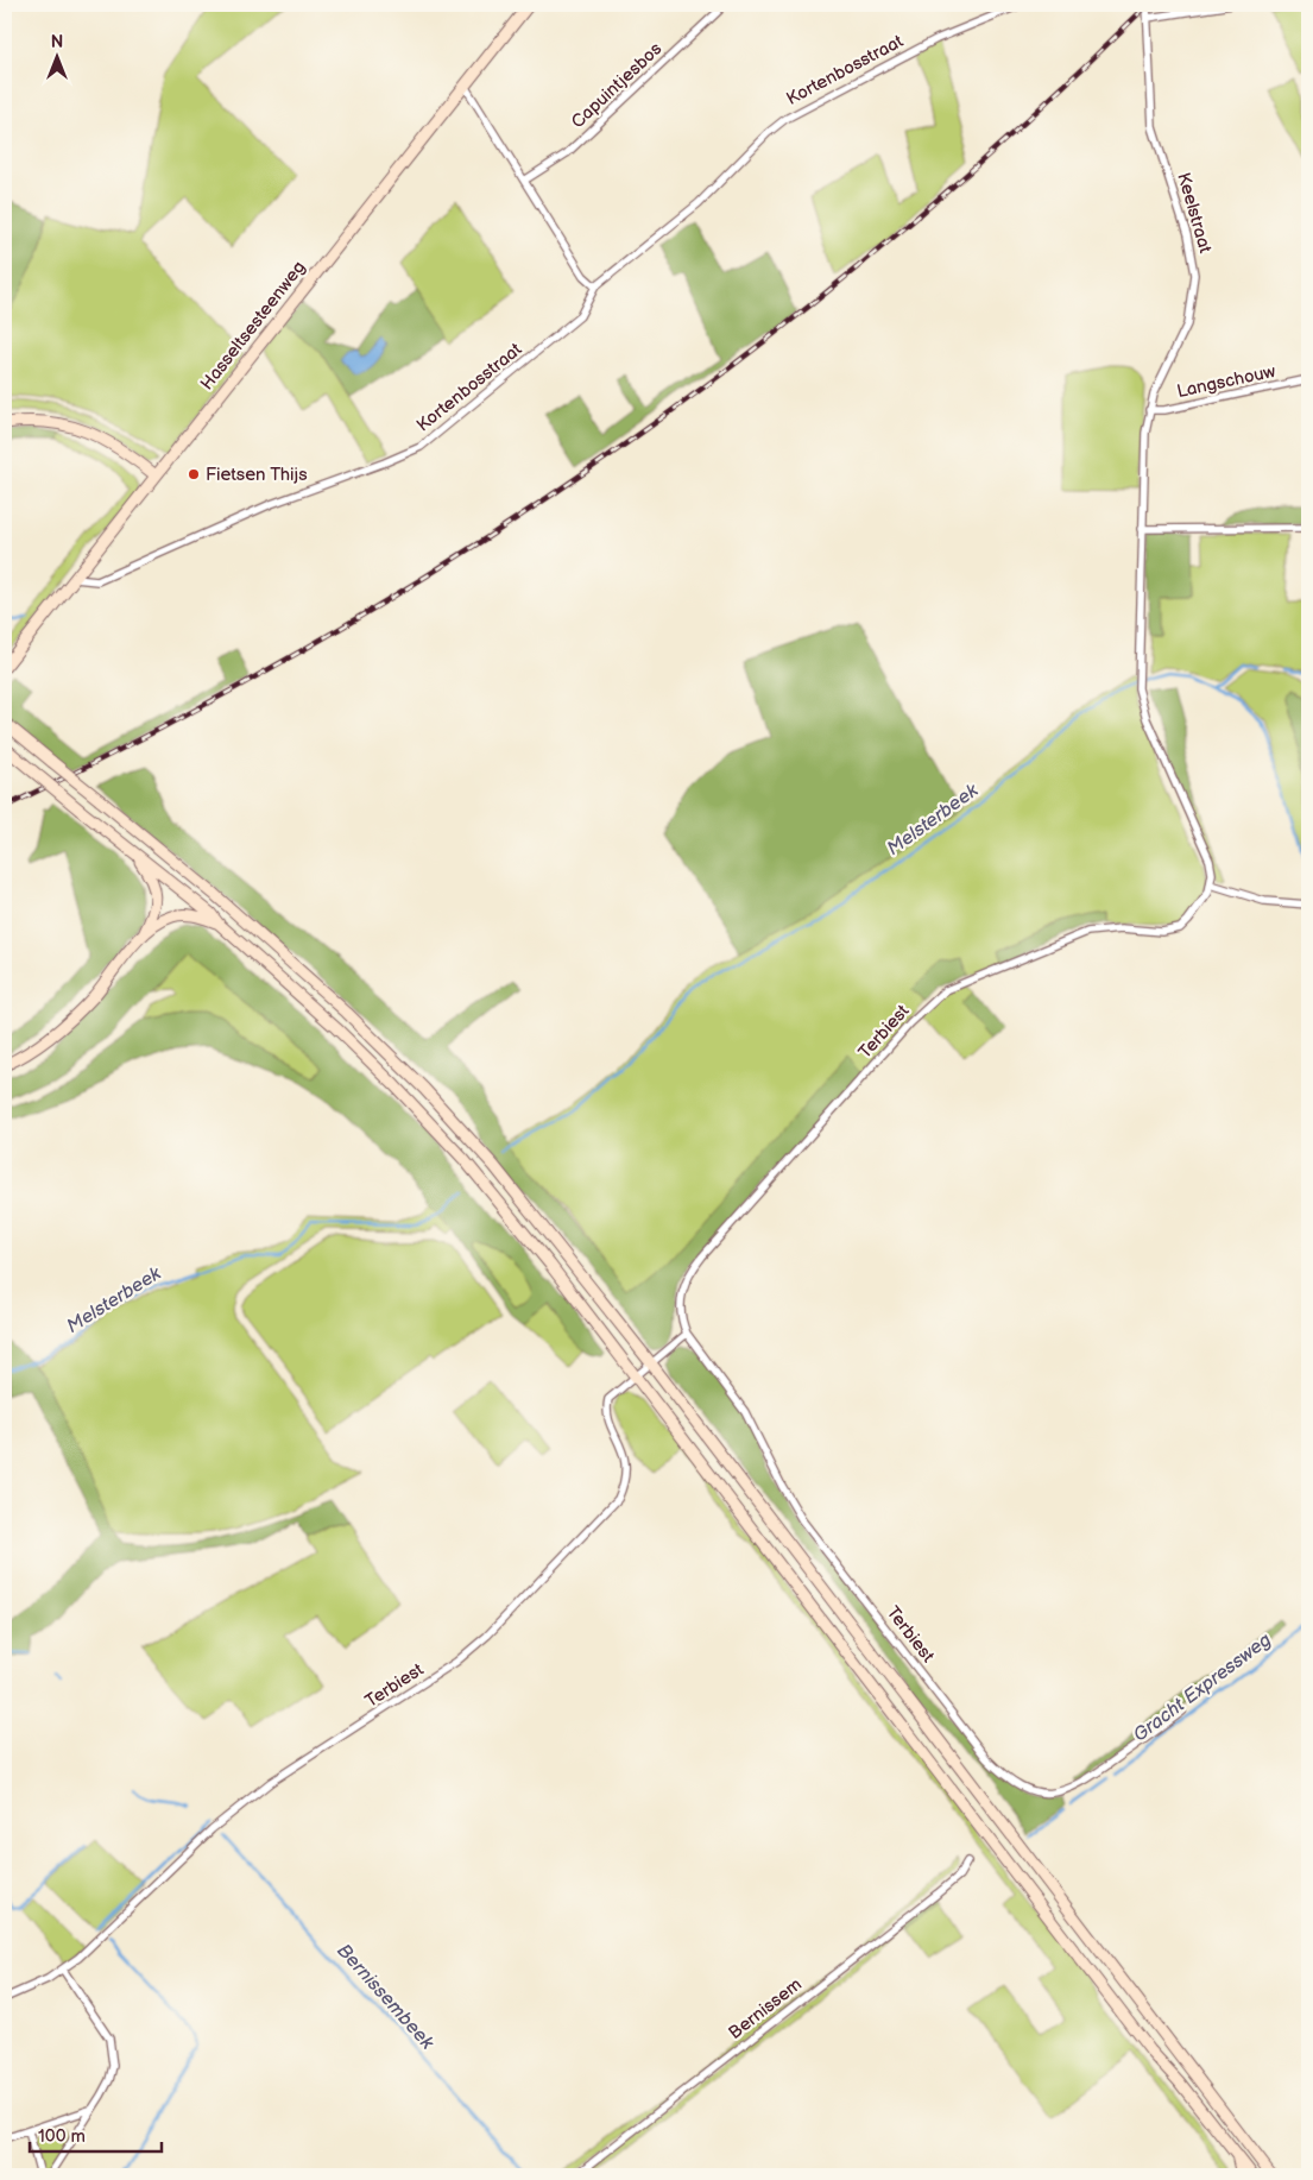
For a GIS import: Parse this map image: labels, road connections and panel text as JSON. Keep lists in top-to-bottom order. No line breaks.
{"streets":{"main road":["Hasseltsesteenweg"],"street":["Kortenbosstraat","Capuintjesbos","Keelstraat","Langschouw","Terbiest","Bernissem"]},"crossings":[["Kortenbosstraat","Hasseltsesteenweg"],["Keelstraat","Langschouw"],["Keelstraat","Terbiest"]],"water":["Melsterbeek","Gracht Expressweg","Bernissembeek"],"places":["Fietsen Thijs"],"scale_bar":"100 m","north":"top"}
